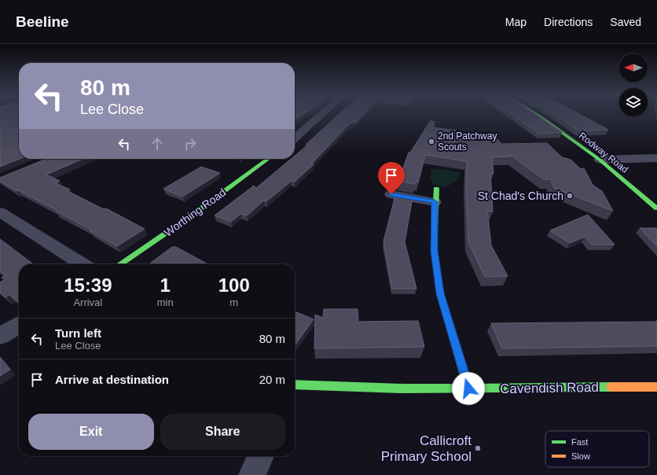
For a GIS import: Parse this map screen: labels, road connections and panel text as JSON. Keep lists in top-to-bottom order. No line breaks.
{"streets":{"street":["Rodway Road","Worthing Road","Cavendish Road"]},"places":["2nd Patchway Scouts","St Chad's Church","Callicroft Primary School"],"legend":["Fast","Slow"],"north":"left","page":{"header":"Beeline","nav":["Map","Directions","Saved"],"turn":["80 m","Lee Close"],"eta":["15:39","Arrival","1","min","100","m"],"list":[{"name":"Turn left","note":"Lee Close","value":"80 m"},{"name":"Arrive at destination","value":"20 m"}],"buttons":["Exit","Share"]}}
